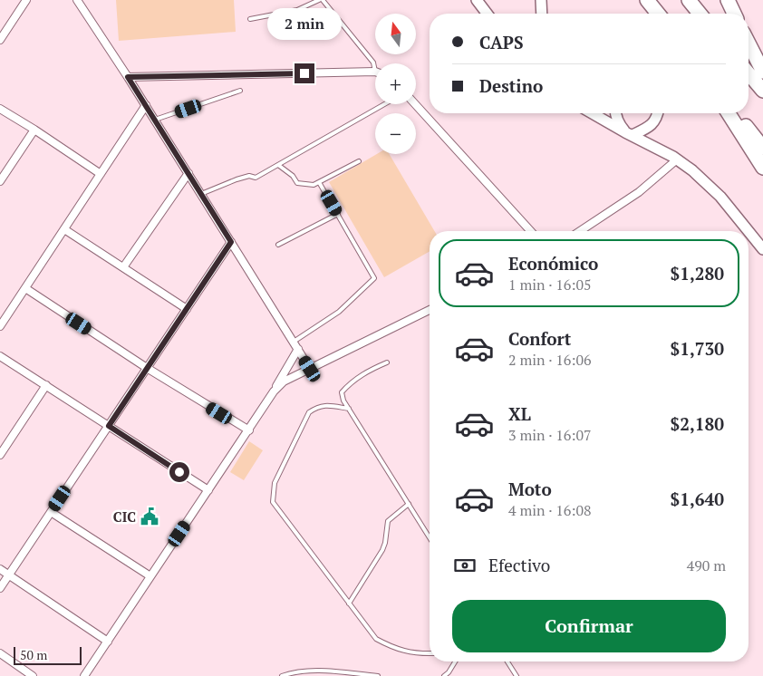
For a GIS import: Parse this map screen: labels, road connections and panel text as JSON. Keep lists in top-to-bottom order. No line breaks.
{"places":{"public building":["CIC"]},"scale_bar":"50 m","north":"top","page":{"bubble":"2 min","map_buttons":["+","−"],"banner":["CAPS","Destino"],"list":[{"name":"Económico","note":"1 min · 16:05","value":"$1,280"},{"name":"Confort","note":"2 min · 16:06","value":"$1,730"},{"name":"XL","note":"3 min · 16:07","value":"$2,180"},{"name":"Moto","note":"4 min · 16:08","value":"$1,640"}],"pay":["Efectivo","490 m"],"buttons":"Confirmar","scale":"50 m"}}
